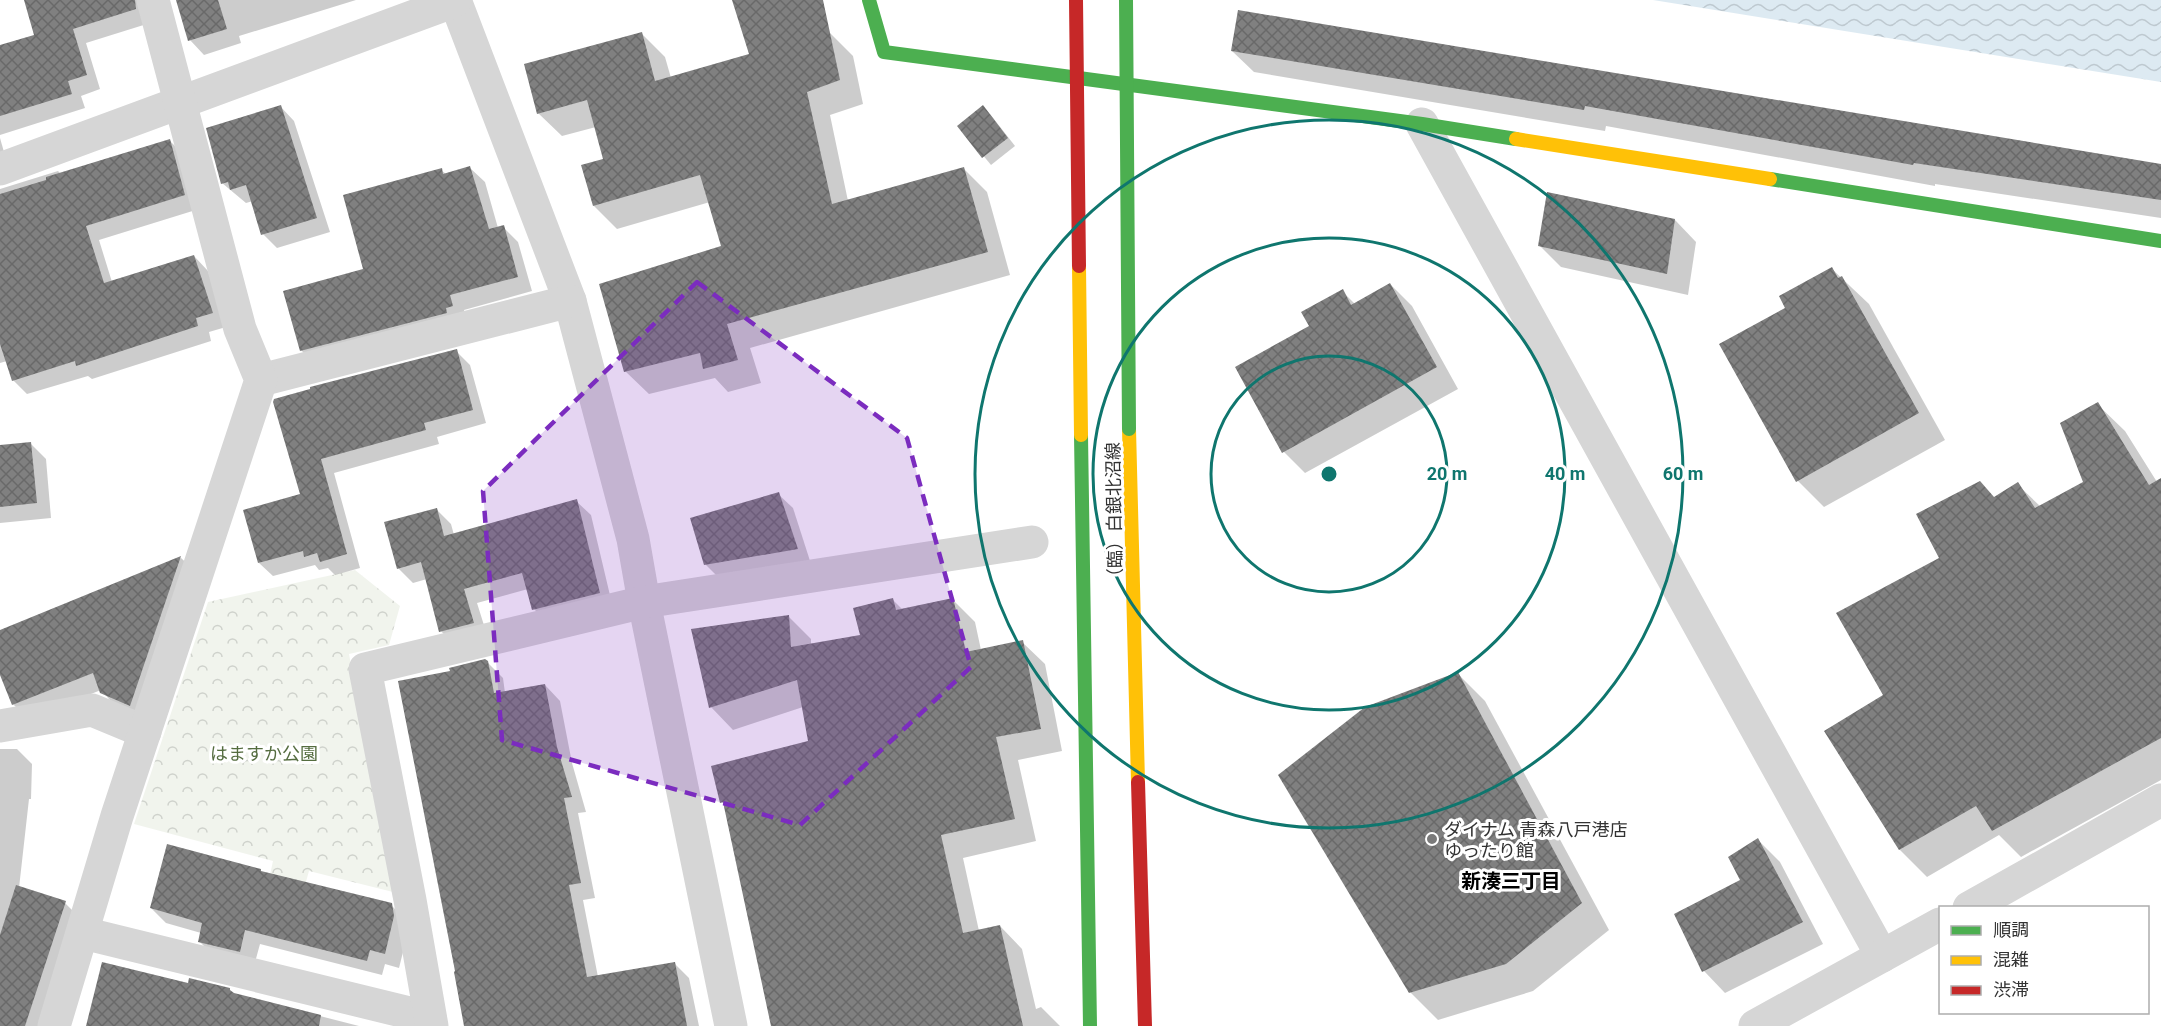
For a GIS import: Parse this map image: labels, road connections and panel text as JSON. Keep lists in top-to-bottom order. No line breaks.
{"streets":{"street":["（臨）白銀北沼線"]},"districts":["新湊三丁目"],"parks":["はますか公園"],"places":["ダイナム 青森八戸港店 ゆったり館"],"legend":["順調","混雑","渋滞"],"rings":["20 m","40 m","60 m"]}
